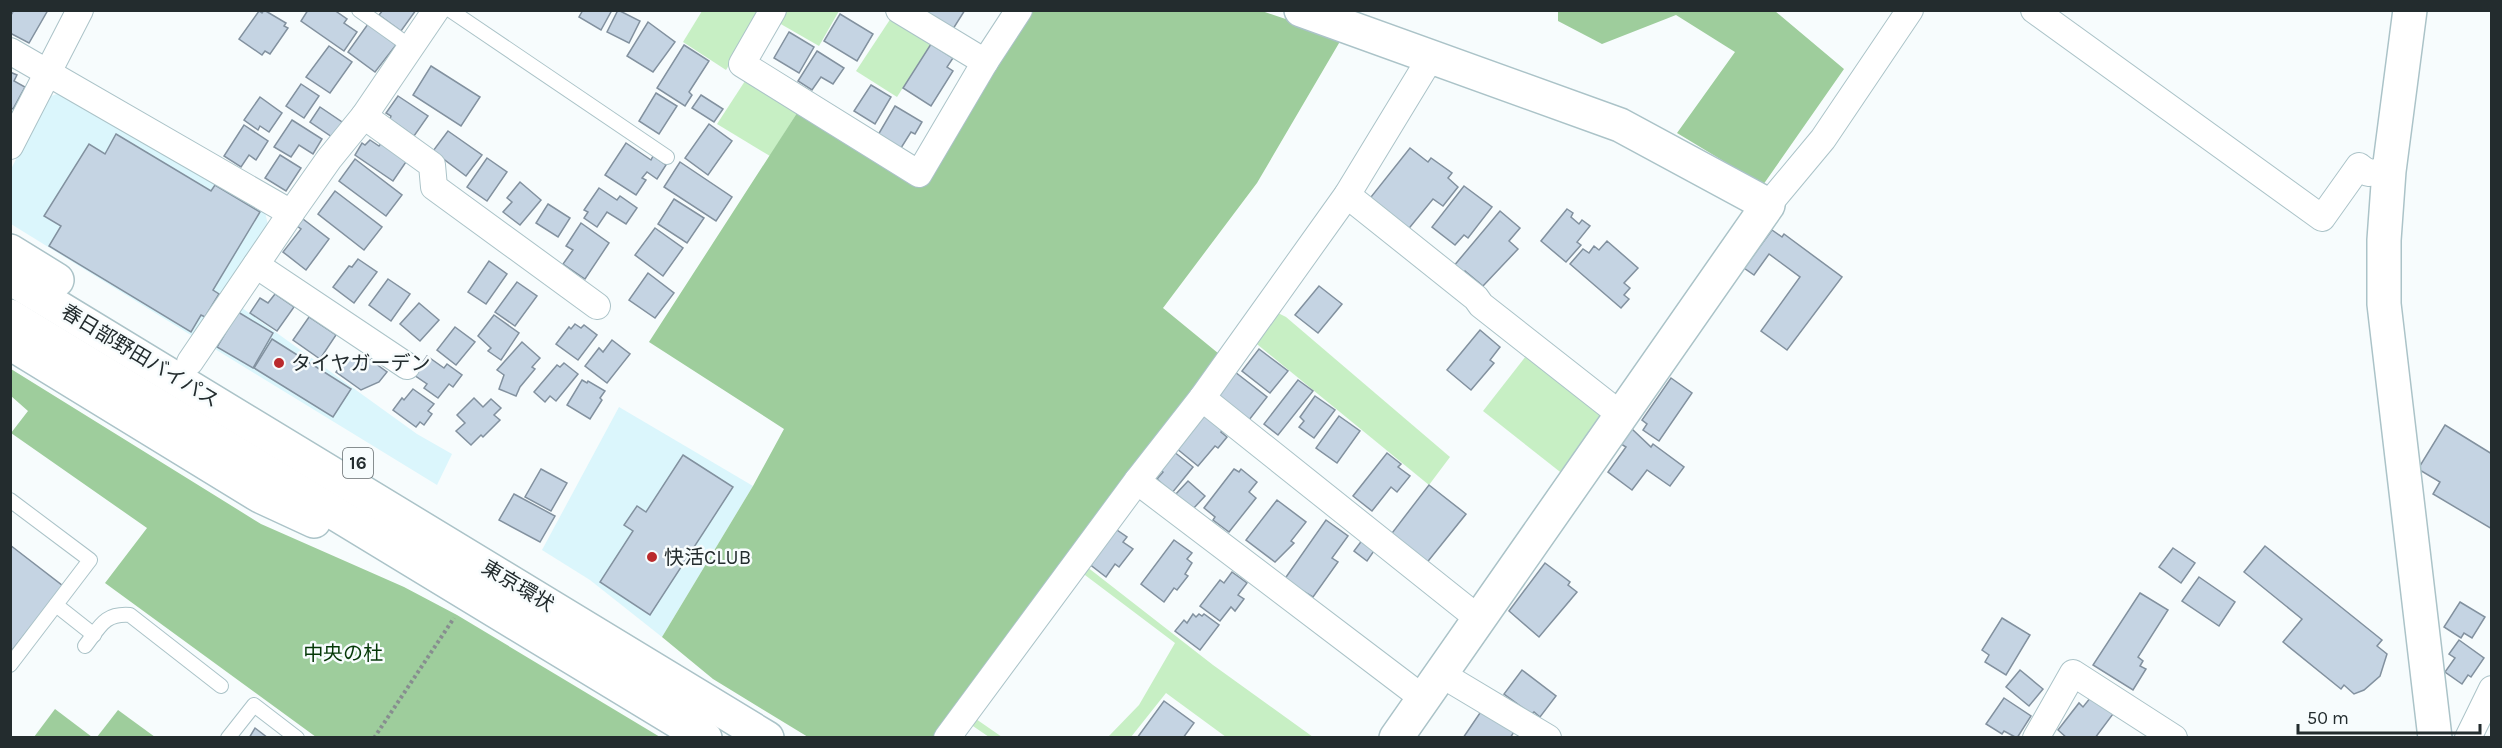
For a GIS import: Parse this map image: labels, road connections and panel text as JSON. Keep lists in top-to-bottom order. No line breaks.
{"streets":{"main road":["春日部野田バイパス","16","東京環状"]},"crossings":[["春日部野田バイパス","東京環状"],["16","東京環状"]],"parks":["中央の杜"],"places":["タイヤガーデン","快活CLUB"],"scale_bar":"50 m"}
